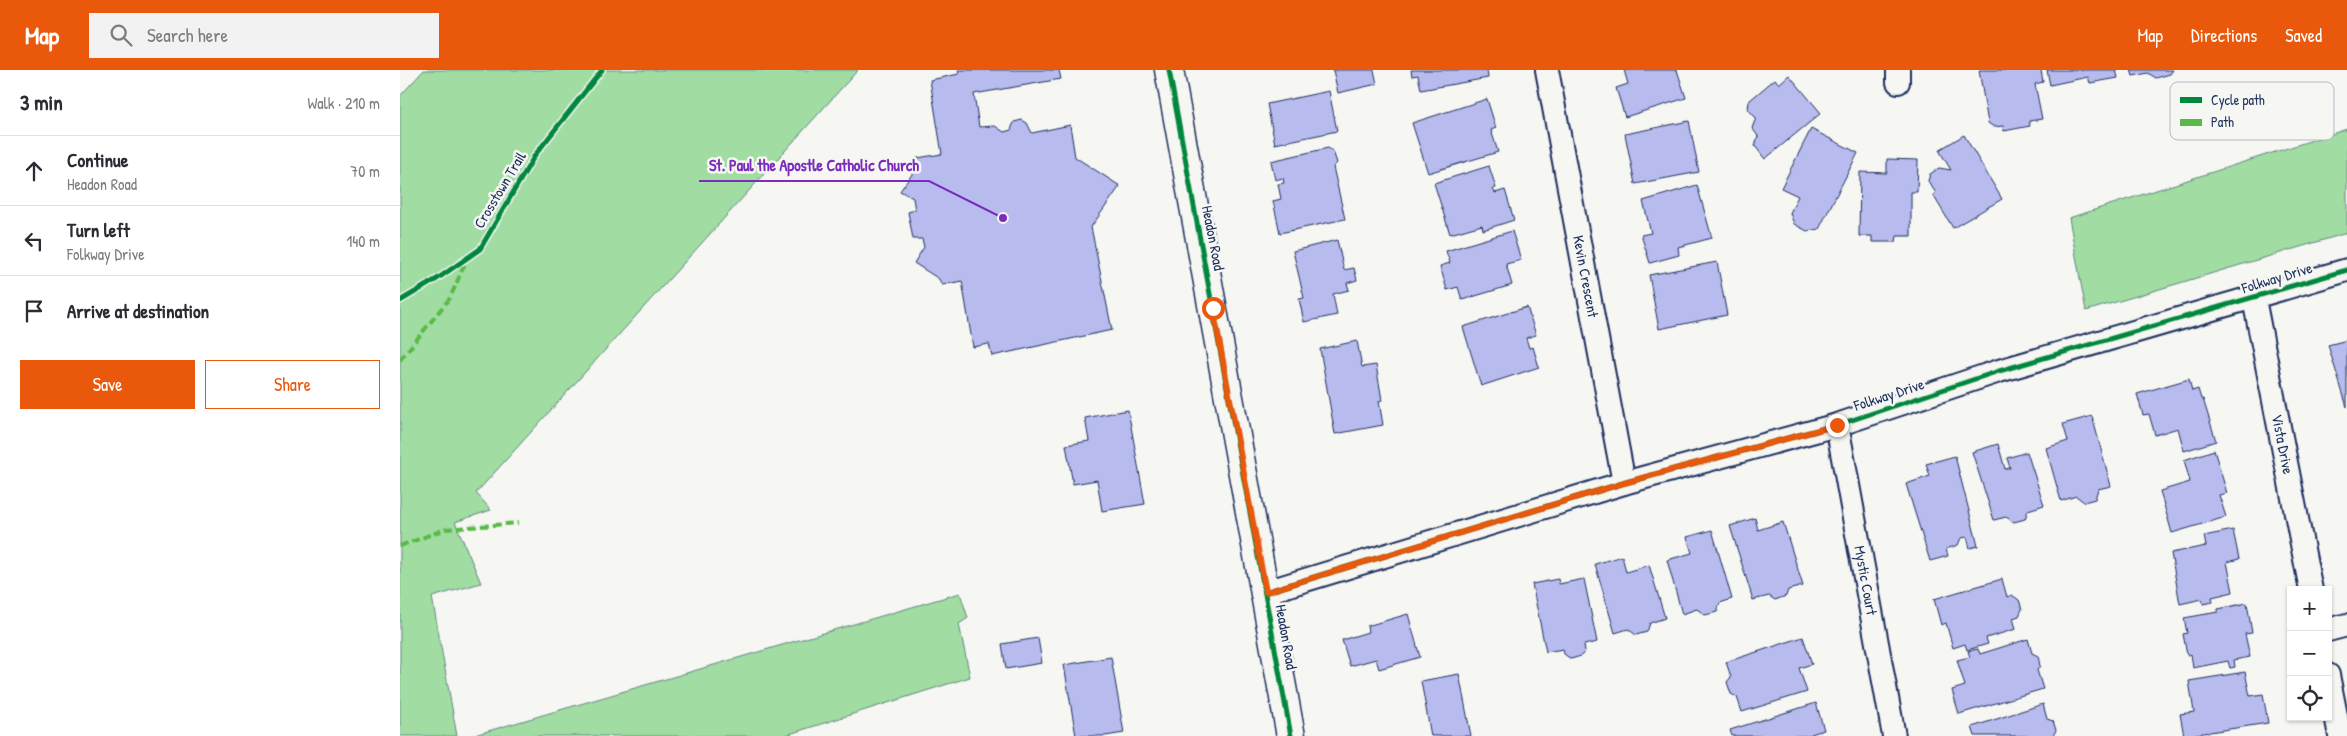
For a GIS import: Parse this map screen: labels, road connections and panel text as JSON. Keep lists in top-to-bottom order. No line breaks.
{"streets":{"street":["Headon Road","Kevin Crescent","Folkway Drive","Vista Drive","Mystic Court"],"cycle path":["Crosstown Trail"]},"crossings":[["Headon Road","Folkway Drive"],["Kevin Crescent","Folkway Drive"],["Folkway Drive","Vista Drive"],["Folkway Drive","Mystic Court"]],"places":["St. Paul the Apostle Catholic Church"],"legend":["Cycle path","Path"],"page":{"header":"Map","search":"Search here","nav":["Map","Directions","Saved"],"heading":["3 min","Walk · 210 m"],"list":[["Continue","Headon Road","70 m"],["Turn left","Folkway Drive","140 m"],"Arrive at destination"],"buttons":["Save","Share"],"map_buttons":["+","−"]}}
